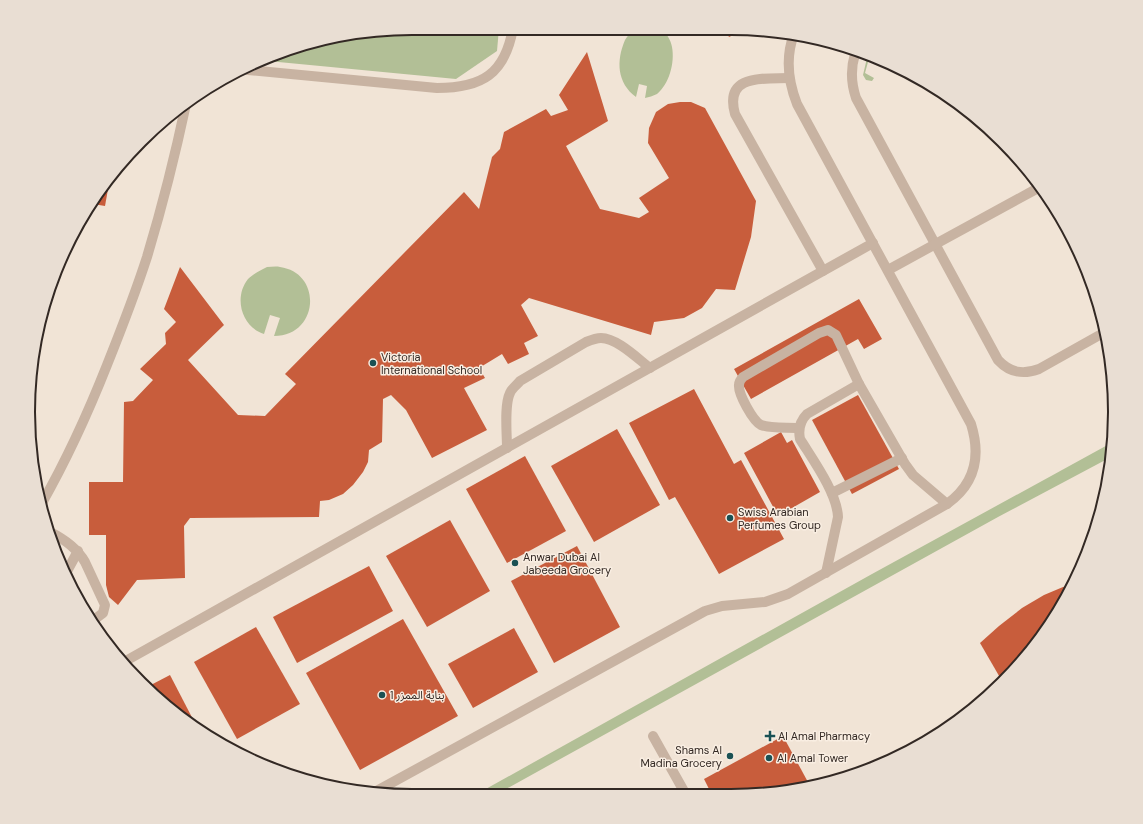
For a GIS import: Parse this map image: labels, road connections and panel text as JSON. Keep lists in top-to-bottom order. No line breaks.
{"places":{"other":["Victoria International School","Swiss Arabian Perfumes Group","Anwar Dubai Al Jabeeda Grocery","بناية الممزر 1","Shams Al Madina Grocery","Al Amal Tower"],"health":["Al Amal Pharmacy"]}}
